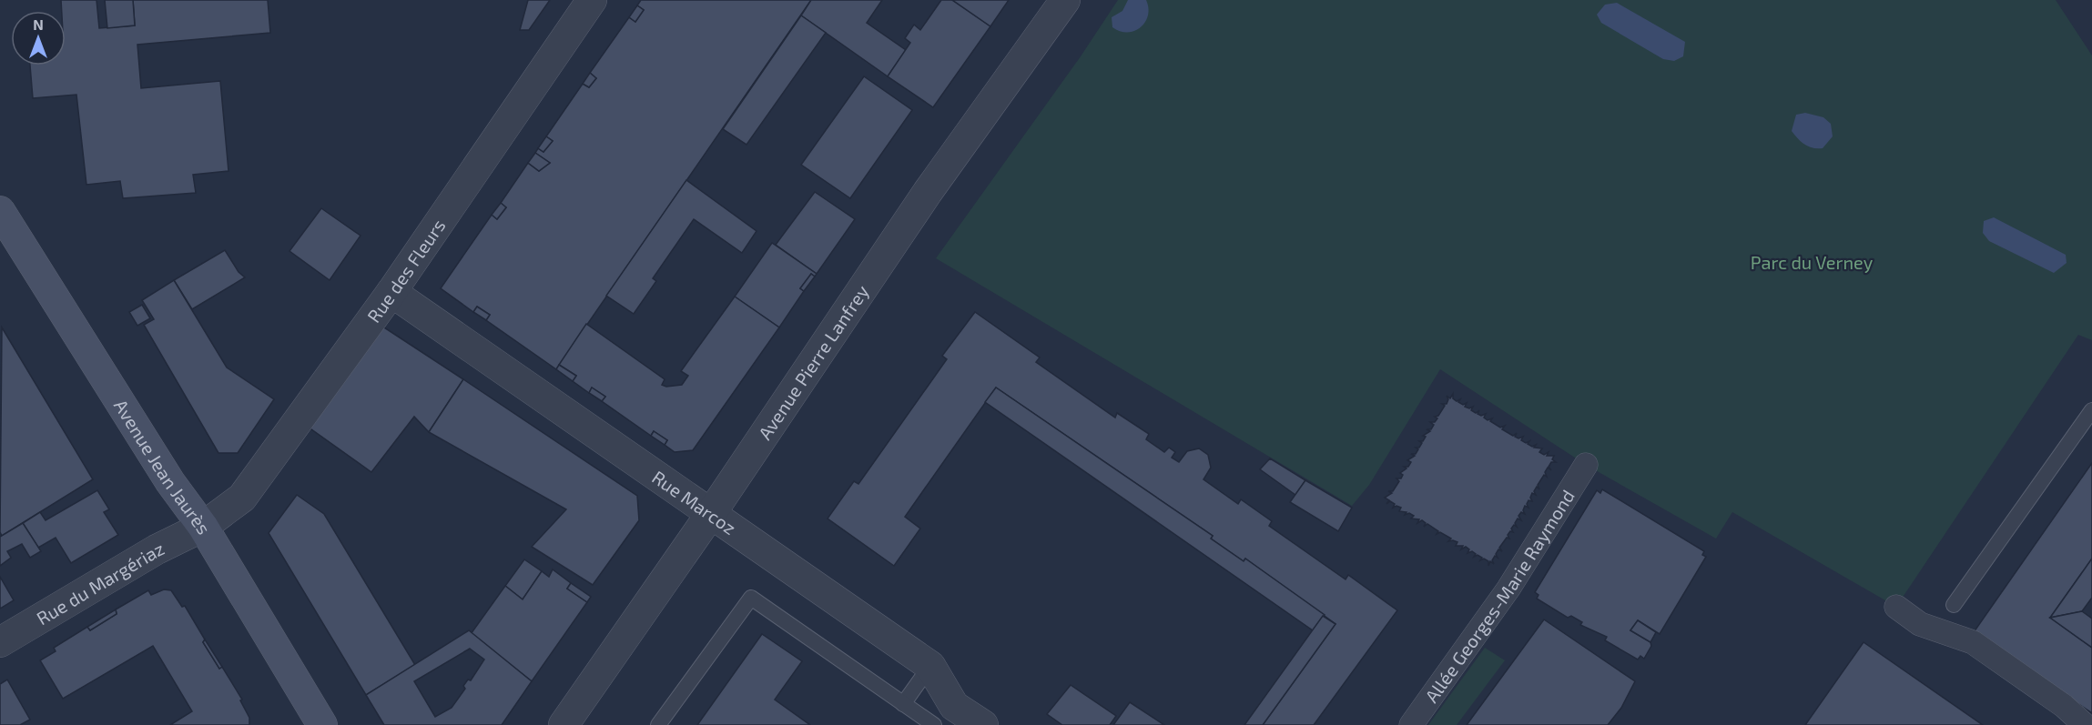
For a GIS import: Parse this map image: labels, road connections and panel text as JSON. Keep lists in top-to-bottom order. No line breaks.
{"streets":{"main road":["Avenue Jean Jaurès"],"street":["Rue des Fleurs","Avenue Pierre Lanfrey","Rue Marcoz","Rue du Margériaz","Allée Georges-Marie Raymond"]},"crossings":[["Rue des Fleurs","Avenue Jean Jaurès"],["Rue des Fleurs","Rue Marcoz"],["Rue des Fleurs","Rue du Margériaz"],["Avenue Pierre Lanfrey","Rue Marcoz"],["Avenue Jean Jaurès","Rue du Margériaz"]],"parks":["Parc du Verney"],"north":"top"}
